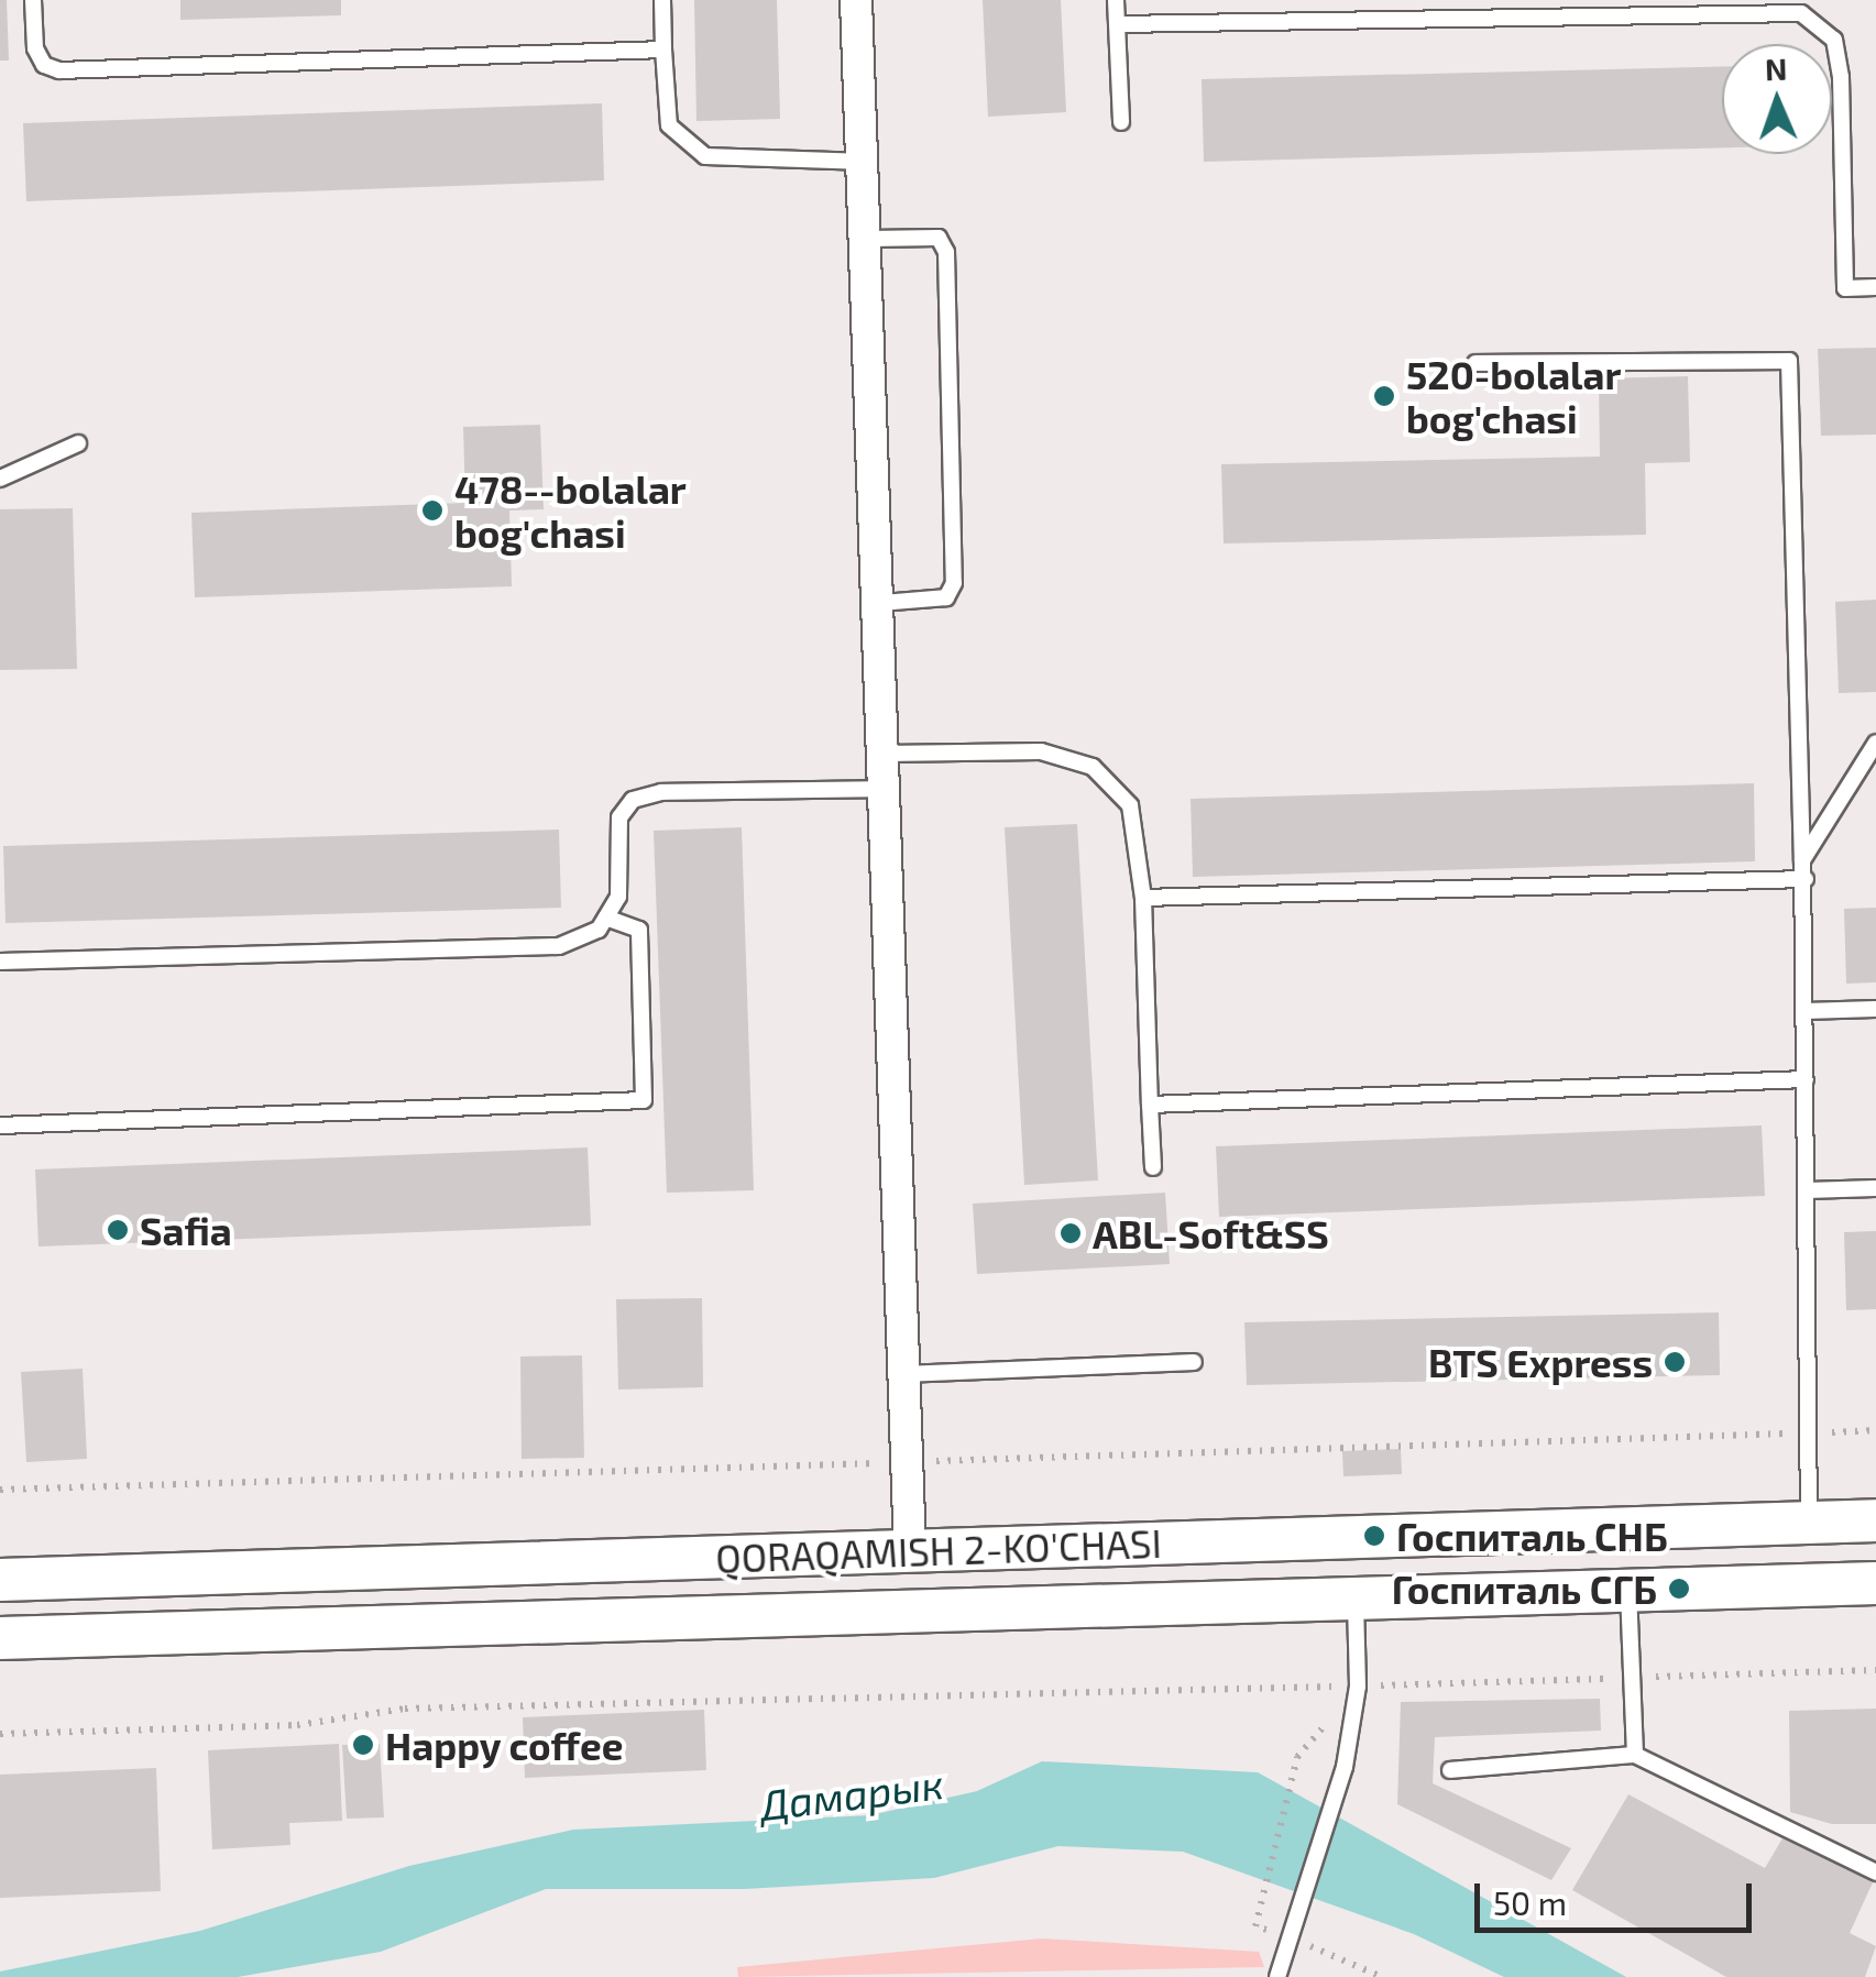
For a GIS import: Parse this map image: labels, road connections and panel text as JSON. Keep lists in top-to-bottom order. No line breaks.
{"streets":{"main road":["QORAQAMISH 2-KO'CHASI"]},"water":["Дамарык"],"places":["520-bolalar bog'chasi","478--bolalar bog'chasi","Safia","ABL-Soft&SS","BTS Express","Госпиталь СНБ","Госпиталь СГБ","Happy coffee"],"scale_bar":"50 m","north":"top"}
